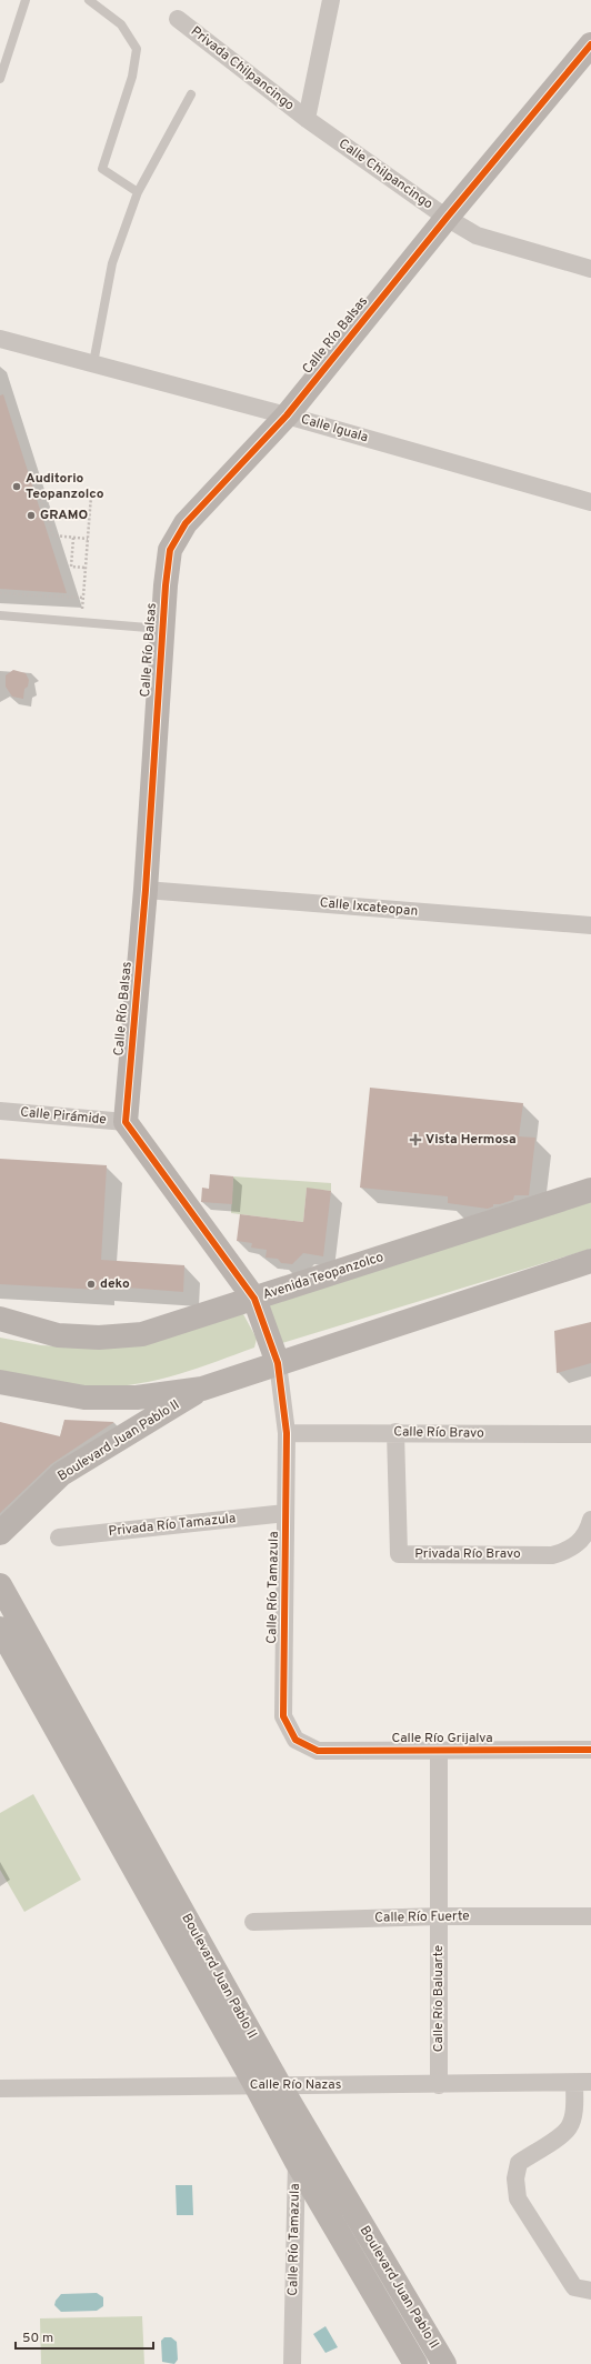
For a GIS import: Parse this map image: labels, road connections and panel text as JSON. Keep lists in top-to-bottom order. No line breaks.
{"streets":{"street":["Privada Chilpancingo","Calle Chilpancingo","Calle Río Balsas","Calle Iguala","Calle Ixcateopan","Calle Pirámide","Avenida Teopanzolco","Calle Río Bravo","Boulevard Juan Pablo II","Privada Río Tamazula","Privada Río Bravo","Calle Río Tamazula","Calle Río Grijalva","Calle Río Fuerte","Calle Río Baluarte","Calle Río Nazas"]},"crossings":[["Privada Chilpancingo","Calle Chilpancingo"],["Calle Chilpancingo","Calle Río Balsas"],["Calle Río Balsas","Calle Iguala"],["Calle Río Balsas","Calle Ixcateopan"],["Calle Río Balsas","Calle Pirámide"],["Calle Río Bravo","Privada Río Bravo"],["Calle Río Bravo","Calle Río Tamazula"],["Boulevard Juan Pablo II","Calle Río Tamazula"],["Boulevard Juan Pablo II","Calle Río Nazas"],["Privada Río Tamazula","Calle Río Tamazula"],["Calle Río Tamazula","Calle Río Grijalva"],["Calle Río Grijalva","Calle Río Baluarte"],["Calle Río Fuerte","Calle Río Baluarte"],["Calle Río Baluarte","Calle Río Nazas"]],"places":{"other":["Auditorio Teopanzolco","GRAMO","deko"],"health":["Vista Hermosa"]},"scale_bar":"50 m"}
